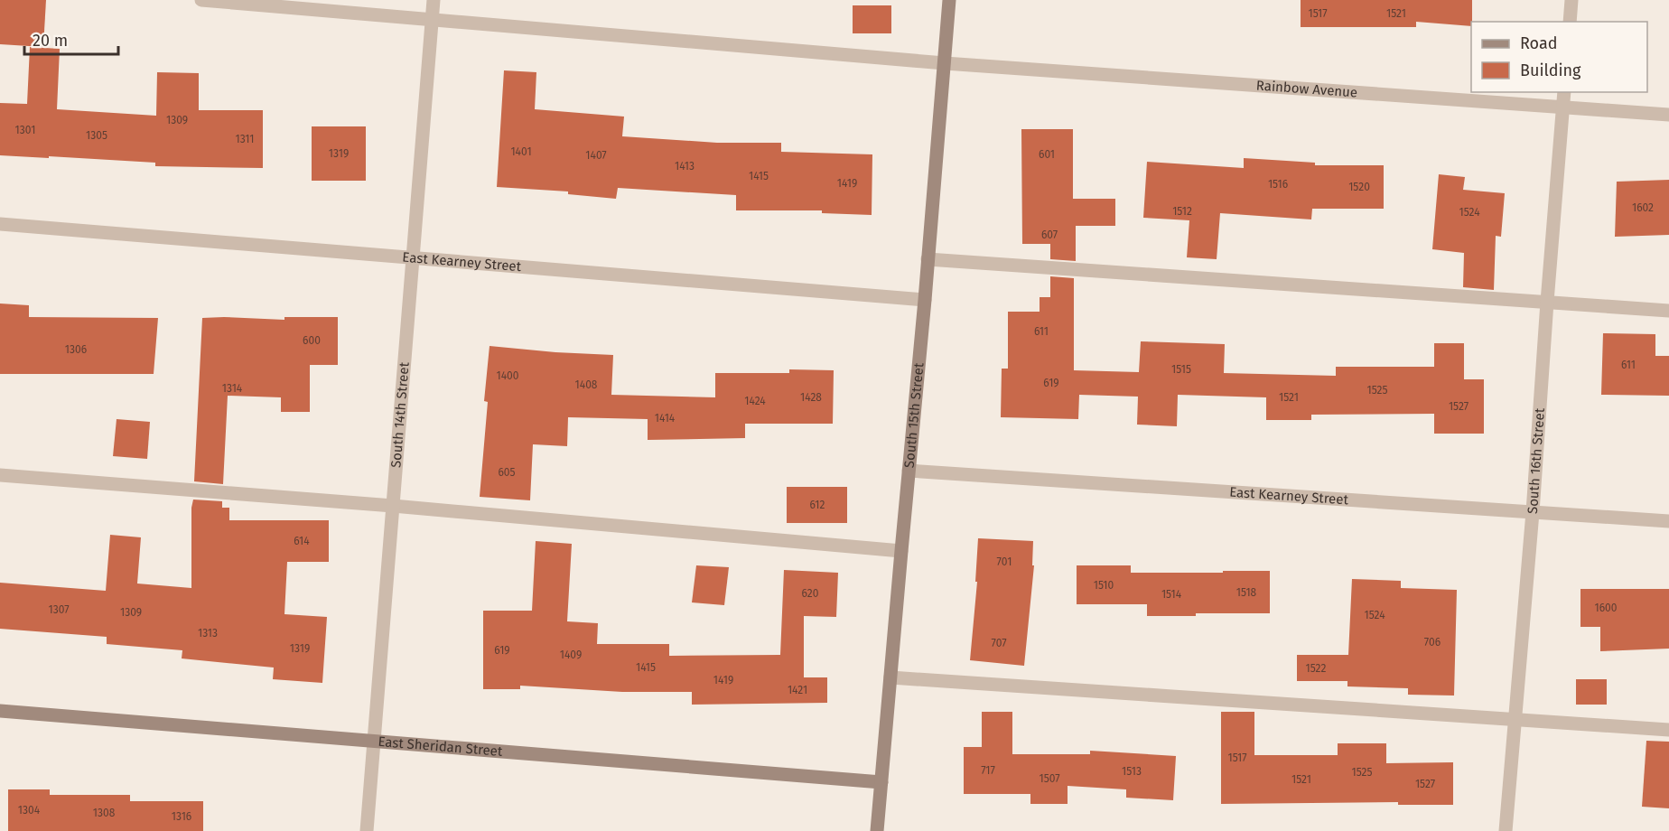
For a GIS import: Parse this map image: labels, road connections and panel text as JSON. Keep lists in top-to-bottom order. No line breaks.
{"streets":{"street":["Rainbow Avenue","East Kearney Street","South 14th Street","South 15th Street","South 16th Street","East Sheridan Street"]},"crossings":[["Rainbow Avenue","South 14th Street"],["Rainbow Avenue","South 15th Street"],["Rainbow Avenue","South 16th Street"],["East Kearney Street","South 14th Street"],["East Kearney Street","South 15th Street"],["East Kearney Street","South 16th Street"],["South 14th Street","East Sheridan Street"],["South 15th Street","East Sheridan Street"]],"house_numbers":["1517","1521","1309","1301","1305","1311","1401","1319","601","1407","1413","1415","1419","1516","1520","1602","1512","1524","607","611","600","1306","611","1515","1400","619","1408","1314","1525","1428","1521","1424","1527","1414","605","612","614","701","1510","1518","620","1514","1600","1307","1309","1524","1313","706","707","1319","619","1409","1415","1522","1419","1421","1517","717","1513","1525","1507","1521","1527","1304","1308","1316"],"legend":["Road","Building"],"scale_bar":"20 m"}
